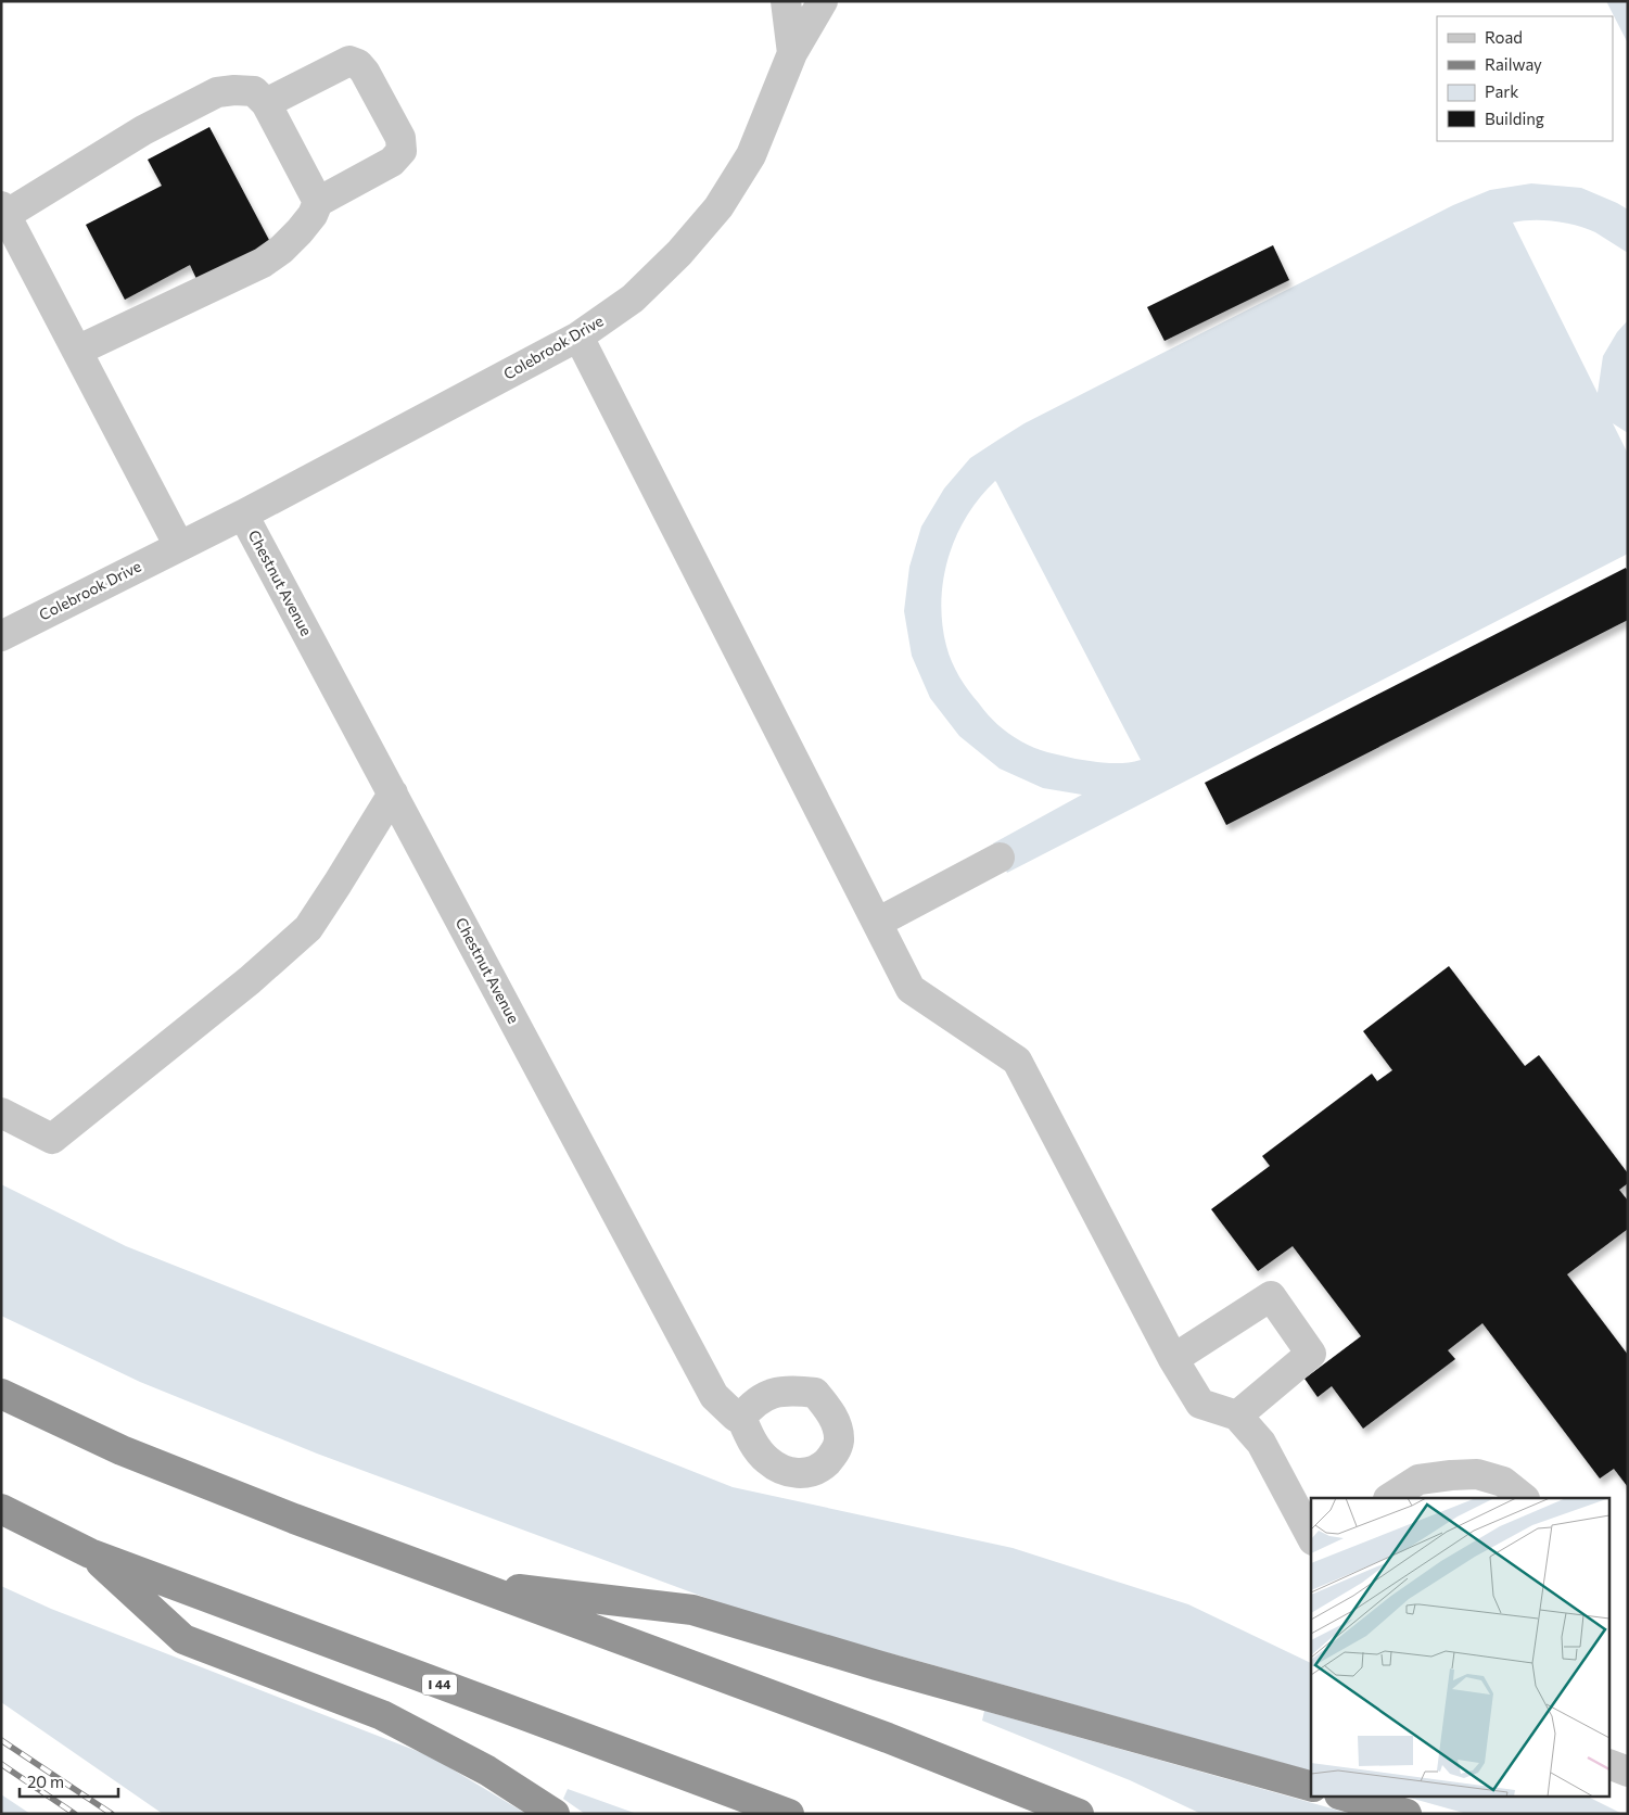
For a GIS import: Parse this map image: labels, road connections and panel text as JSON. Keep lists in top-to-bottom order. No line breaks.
{"streets":{"highway":["I 44"],"street":["Colebrook Drive","Chestnut Avenue"]},"crossings":[["Colebrook Drive","Chestnut Avenue"]],"legend":["Road","Railway","Park","Building"],"scale_bar":"20 m"}
